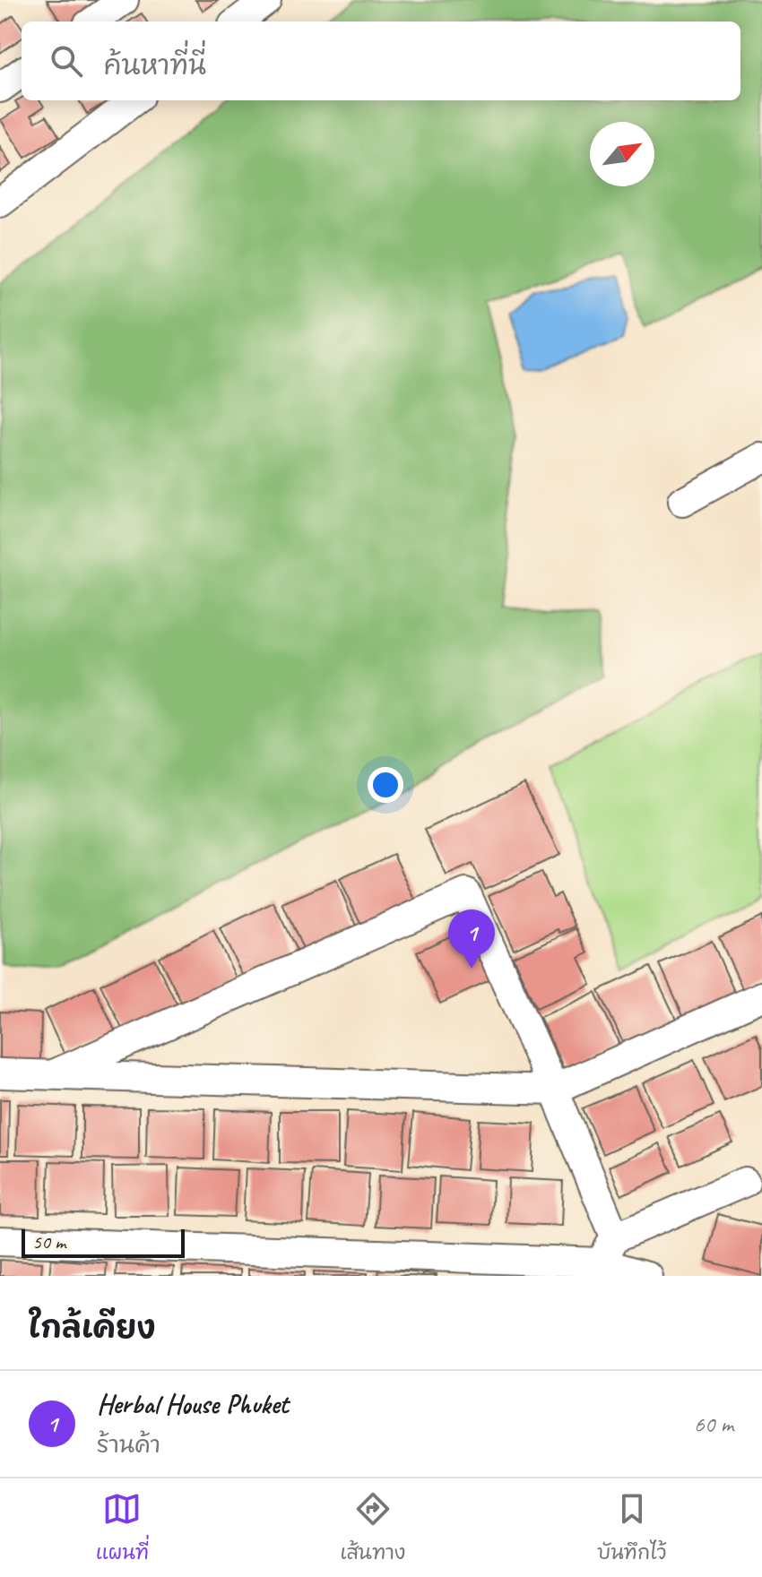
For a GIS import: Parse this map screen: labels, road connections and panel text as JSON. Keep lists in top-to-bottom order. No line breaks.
{"scale_bar":"50 m","north":"top right","page":{"search":"ค้นหาที่นี่","pins":"1","scale":"50 m","heading":"ใกล้เคียง","list":[{"mark":"1","name":"Herbal House Phuket","note":"ร้านค้า","value":"60 m"}],"nav":["แผนที่","เส้นทาง","บันทึกไว้"]}}
